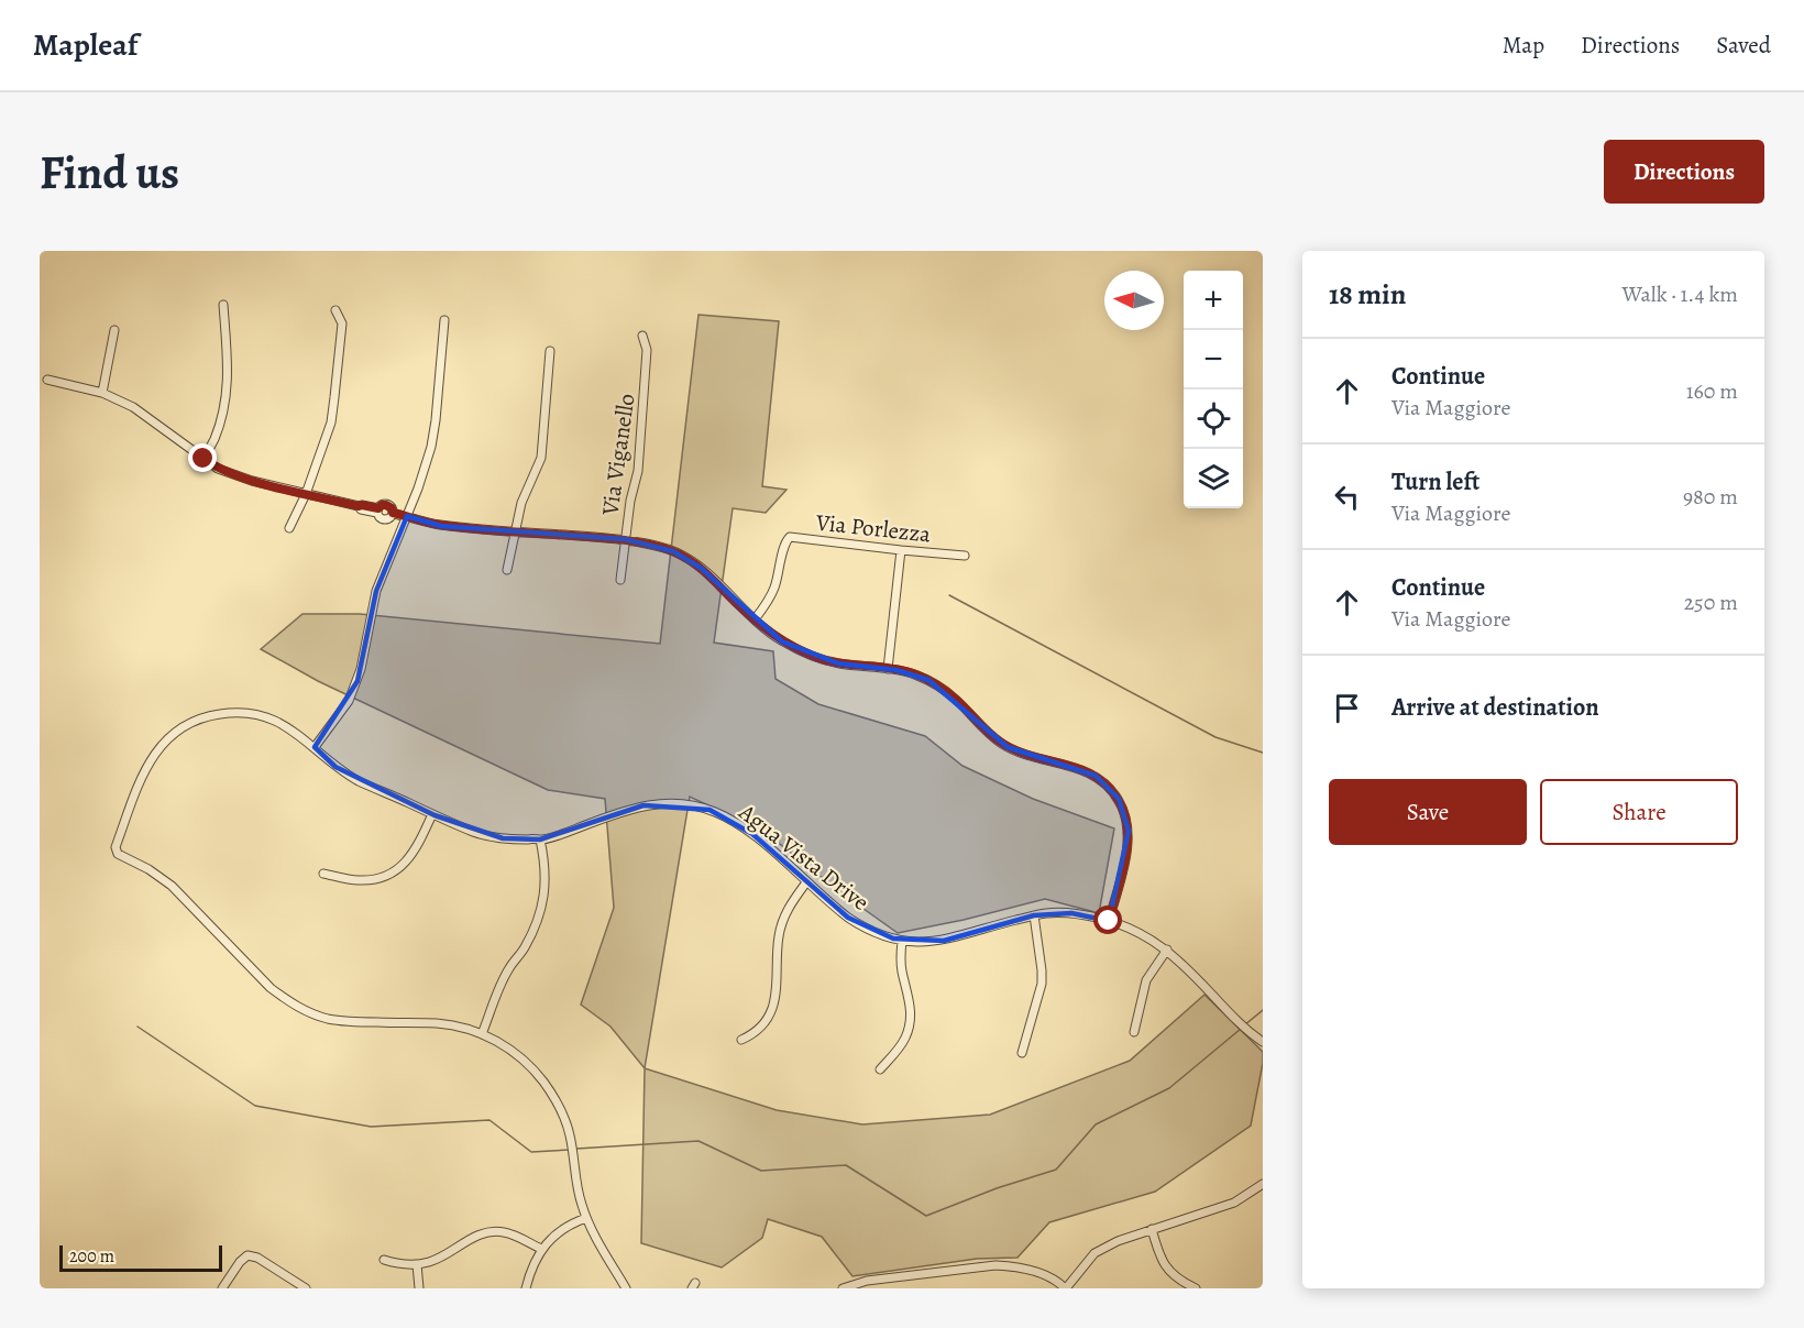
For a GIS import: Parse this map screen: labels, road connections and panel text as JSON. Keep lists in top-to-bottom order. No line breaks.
{"streets":{"street":["Via Viganello","Via Porlezza","Agua Vista Drive"]},"scale_bar":"200 m","north":"left","page":{"header":"Mapleaf","nav":["Map","Directions","Saved"],"buttons":["Directions",["Save","Share"]],"title":"Find us","heading":["18 min","Walk · 1.4 km"],"map_buttons":["+","−"],"list":[["Continue","Via Maggiore","160 m"],["Turn left","Via Maggiore","980 m"],["Continue","Via Maggiore","250 m"],"Arrive at destination"],"scale":"200 m"}}
